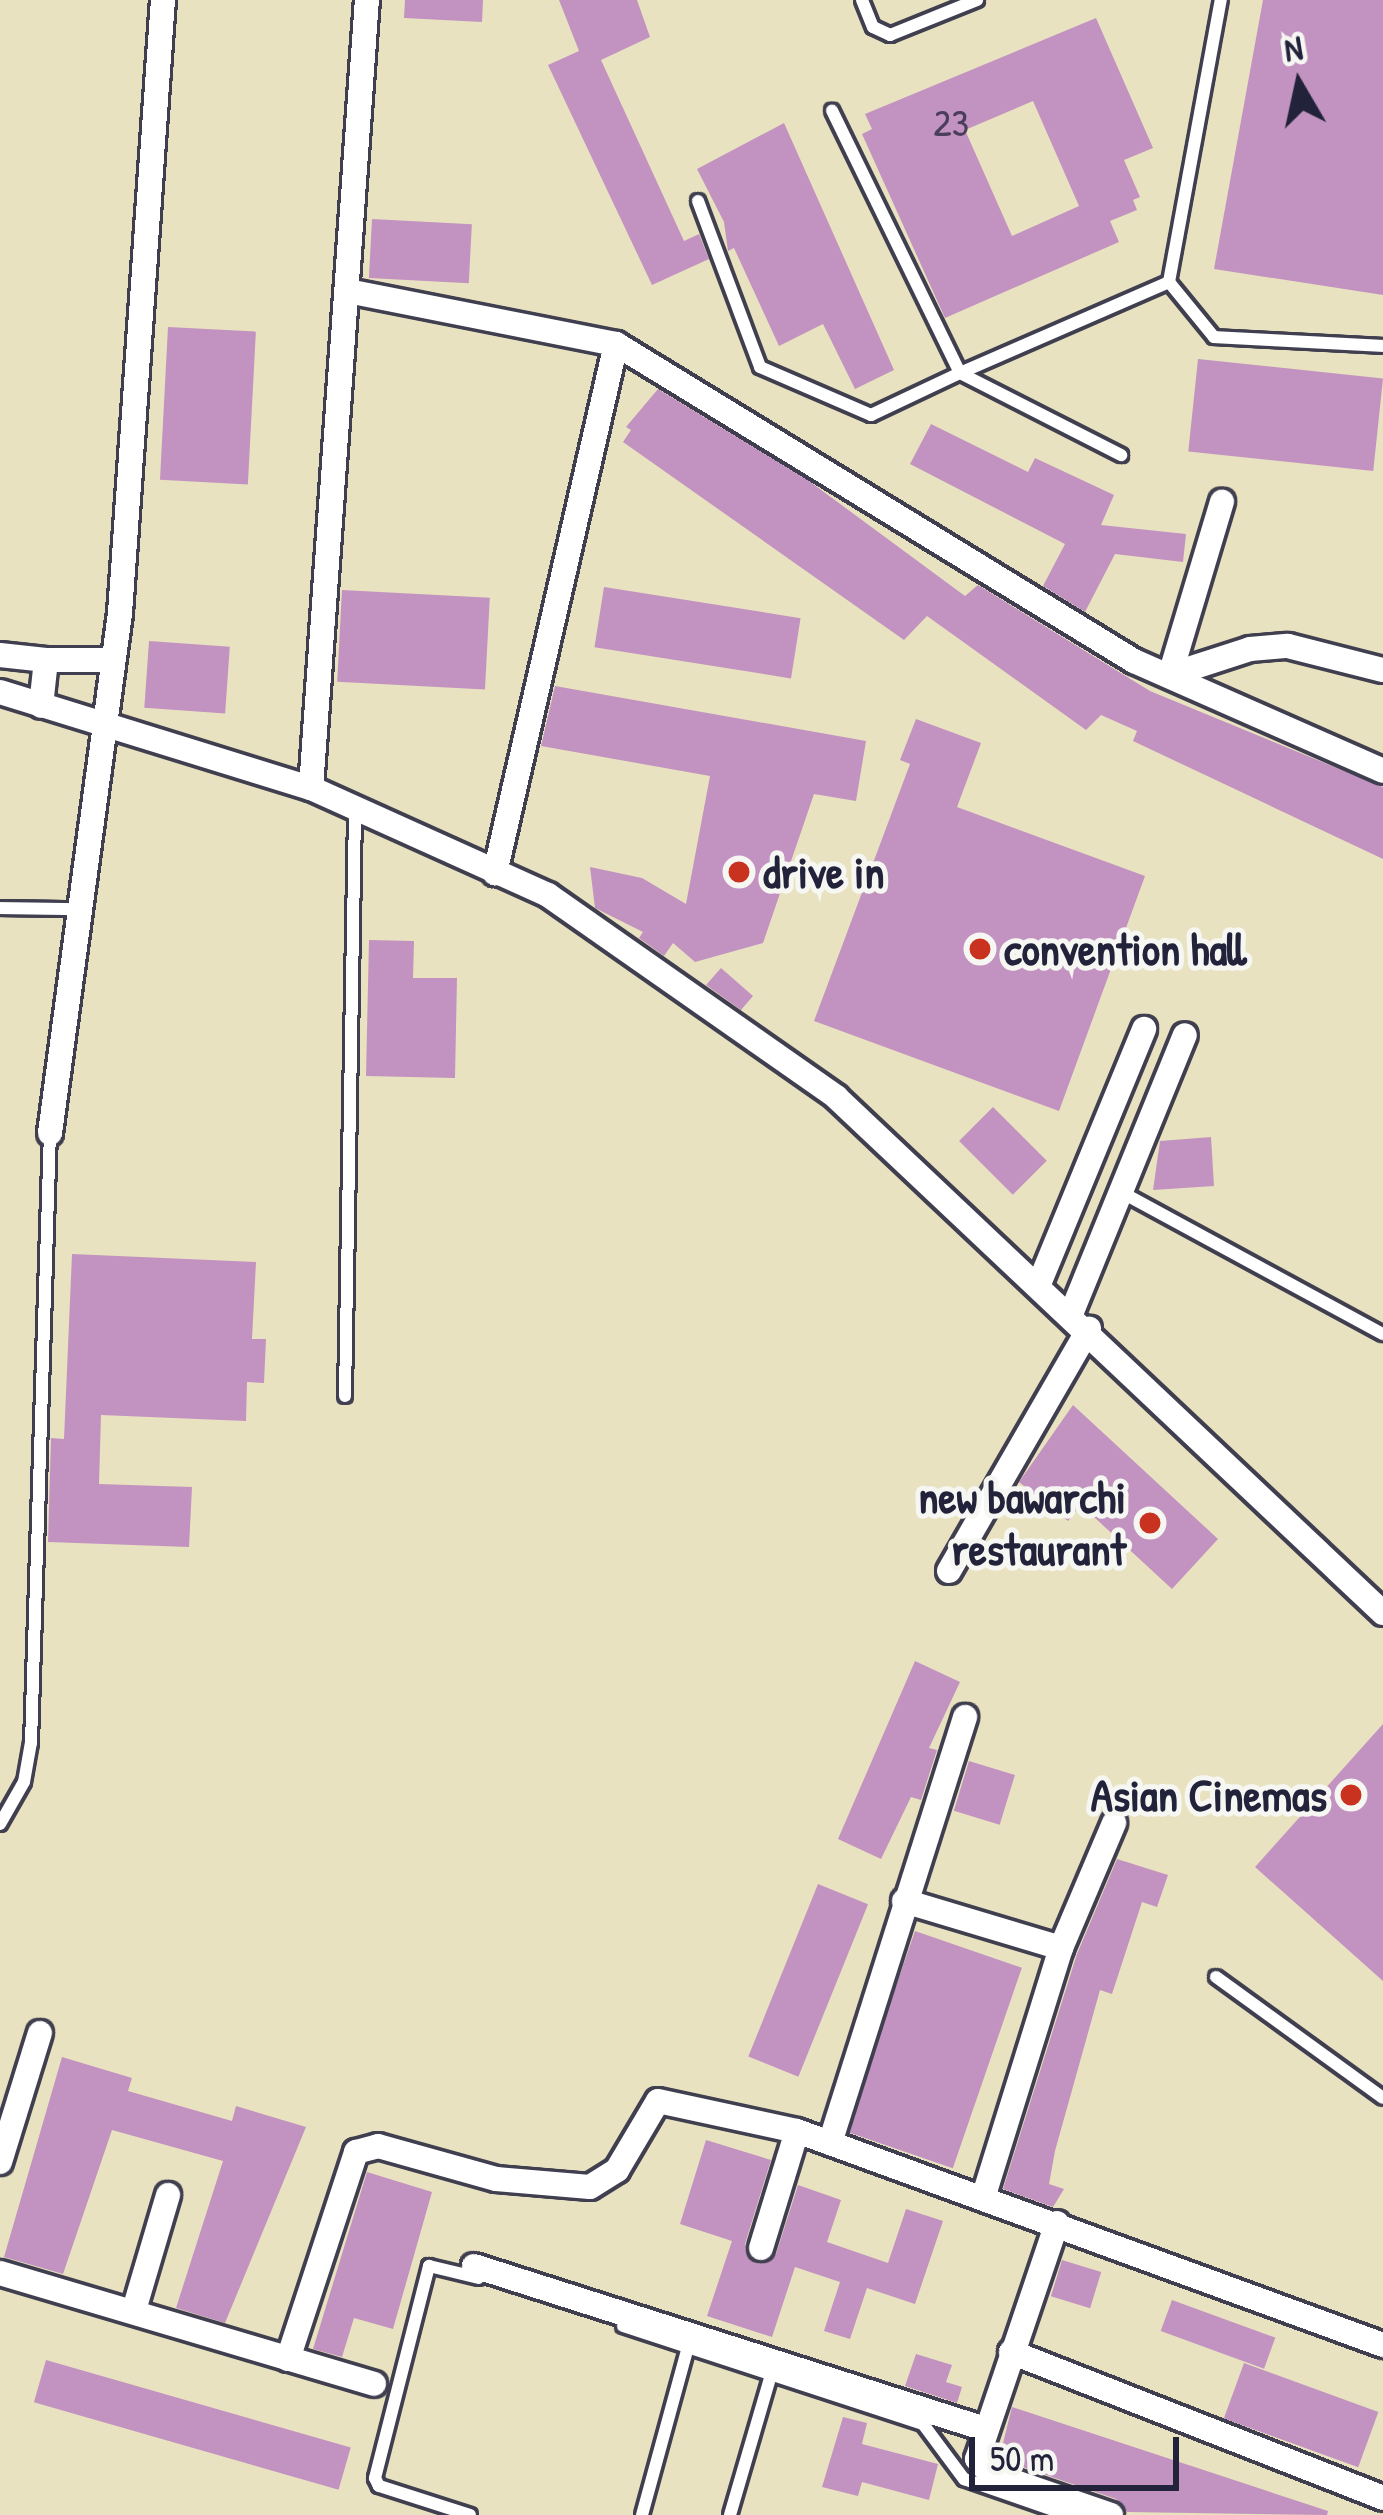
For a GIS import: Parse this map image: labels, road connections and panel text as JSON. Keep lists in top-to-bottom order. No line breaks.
{"places":["drive in","convention hall","new bawarchi restaurant","Asian Cinemas"],"house_numbers":["23"],"scale_bar":"50 m","north":"top"}
